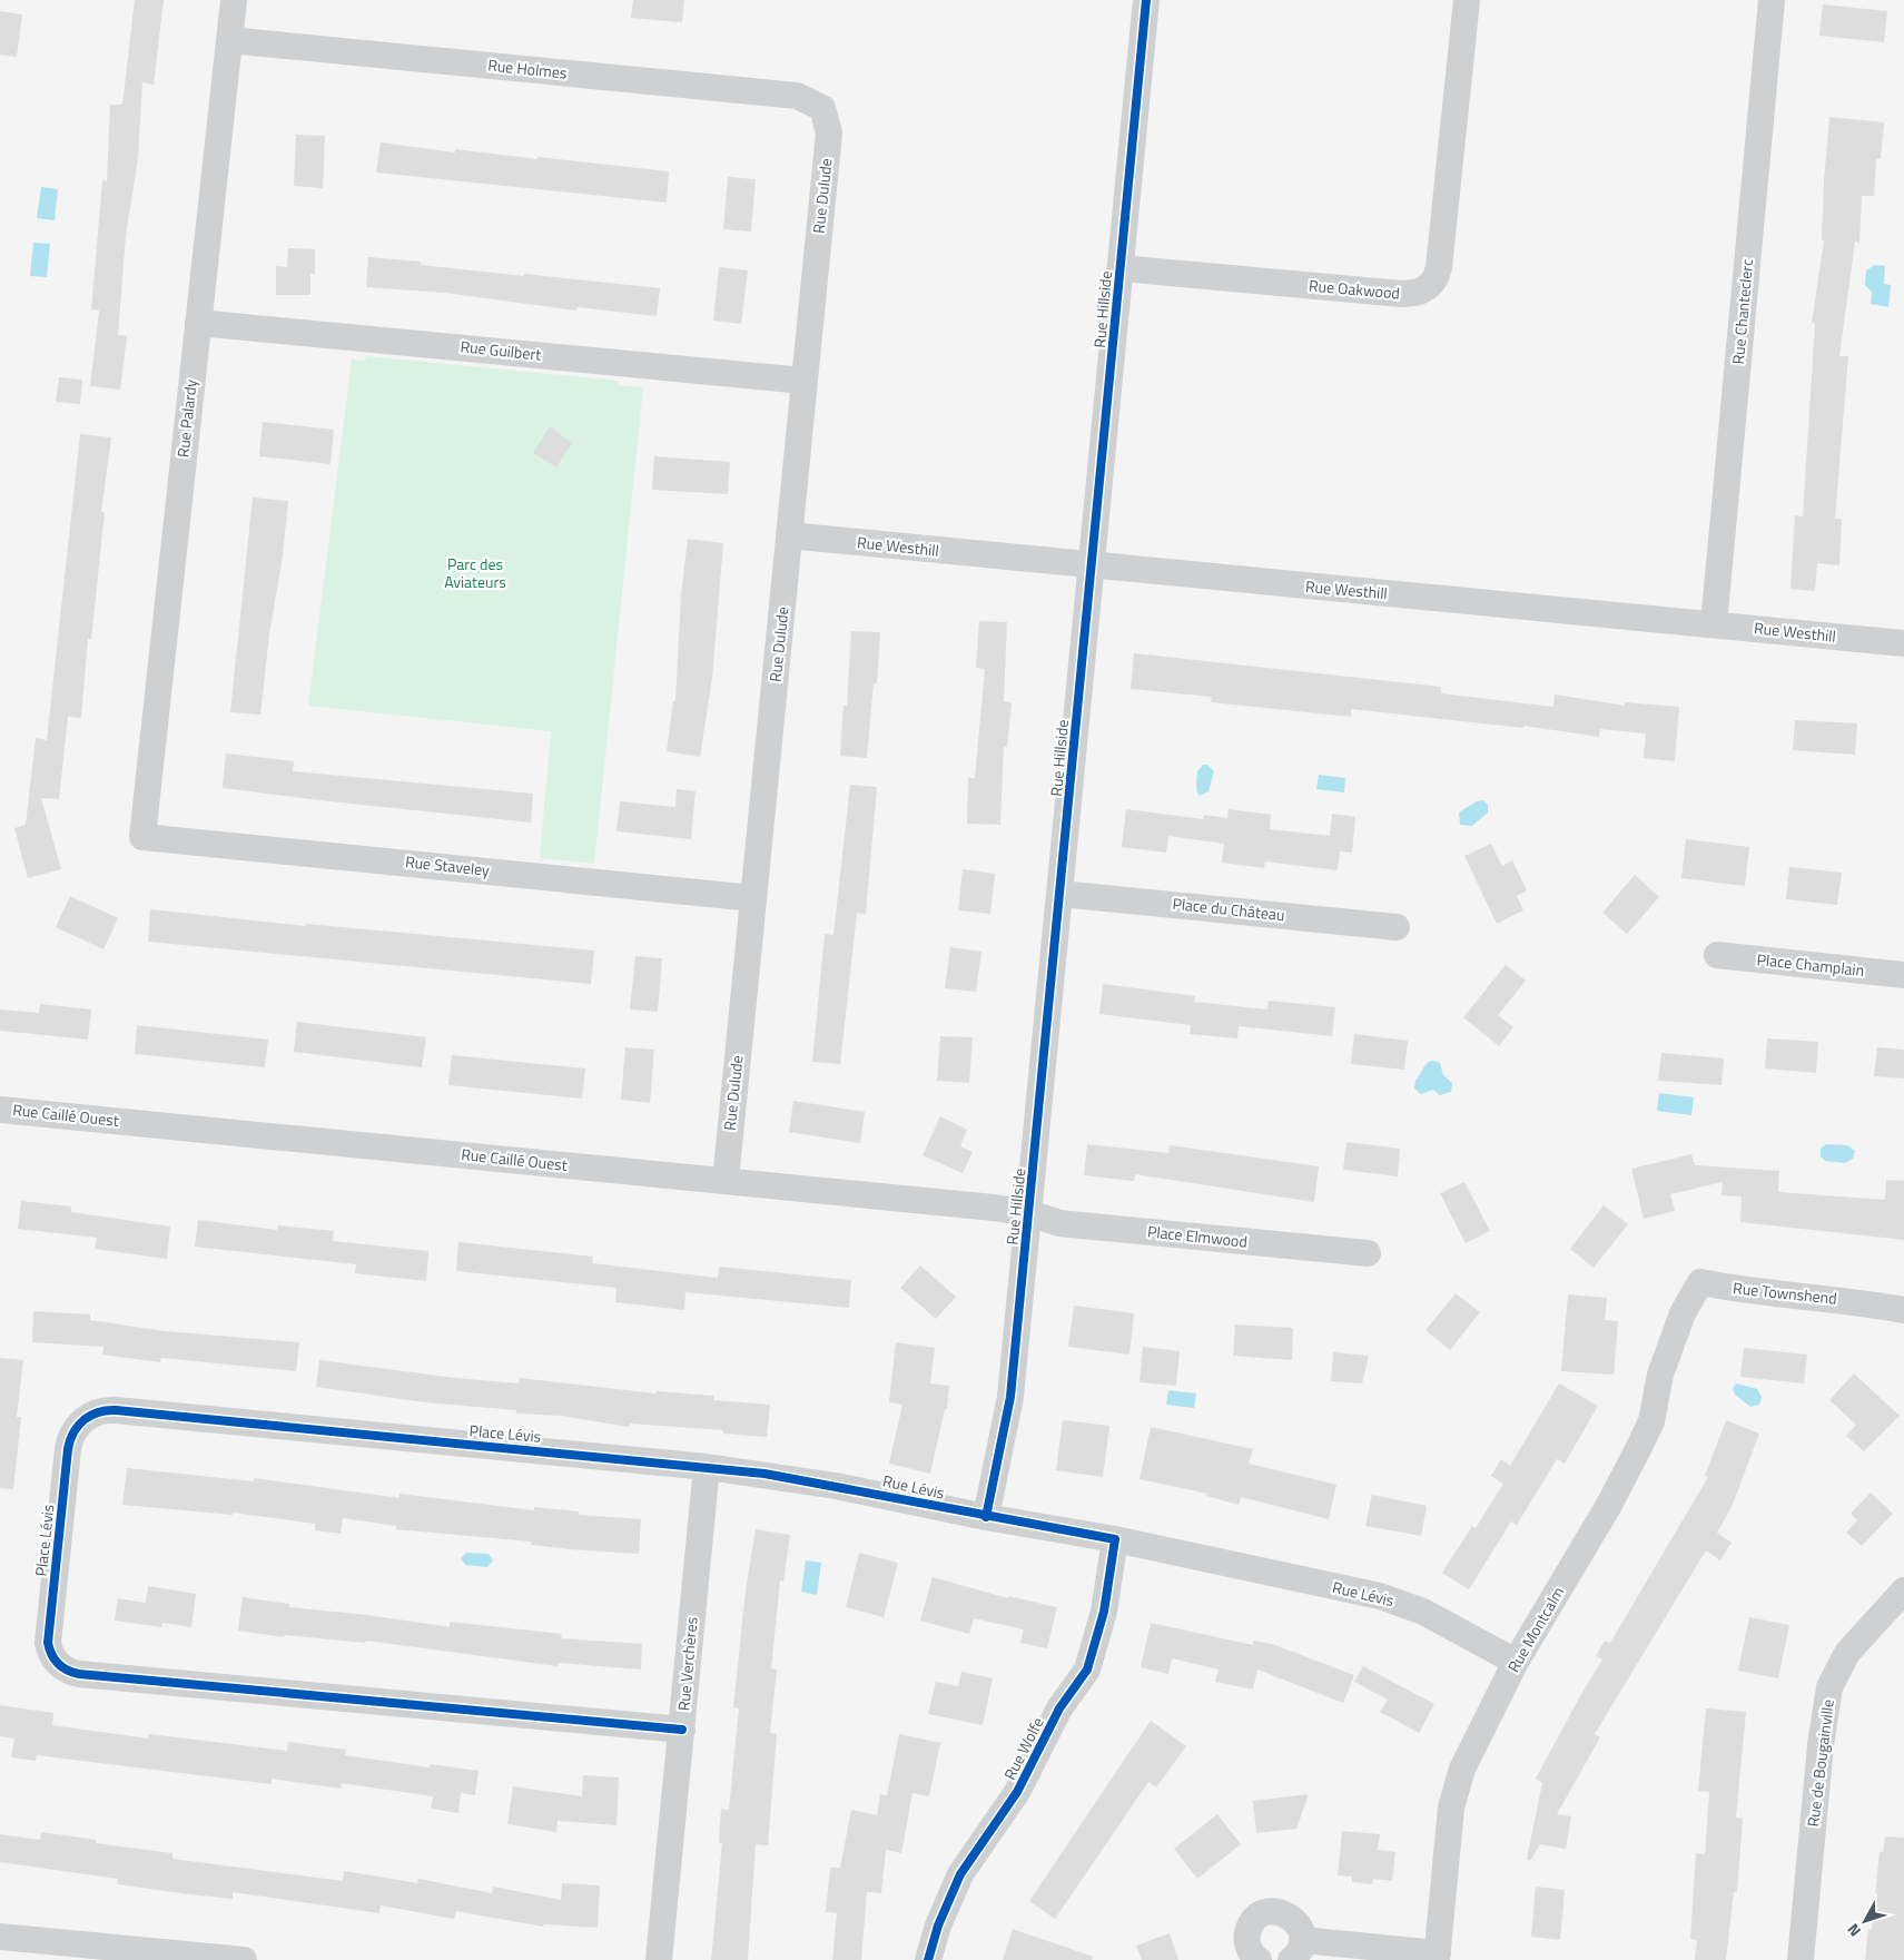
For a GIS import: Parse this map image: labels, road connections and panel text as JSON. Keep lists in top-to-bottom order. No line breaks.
{"streets":{"street":["Rue Holmes","Rue Dulude","Rue Oakwood","Rue Hillside","Rue Chanteclerc","Rue Guilbert","Rue Palardy","Rue Westhill","Rue Staveley","Place du Château","Place Champlain","Rue Caillé Ouest","Place Elmwood","Rue Townshend","Place Lévis","Rue Lévis","Rue Montcalm","Rue Verchères","Rue Wolfe","Rue de Bougainville"]},"crossings":[["Rue Holmes","Rue Dulude"],["Rue Holmes","Rue Palardy"],["Rue Dulude","Rue Guilbert"],["Rue Dulude","Rue Westhill"],["Rue Dulude","Rue Staveley"],["Rue Dulude","Rue Caillé Ouest"],["Rue Oakwood","Rue Hillside"],["Rue Hillside","Rue Westhill"],["Rue Hillside","Place du Château"],["Rue Hillside","Rue Caillé Ouest"],["Rue Hillside","Place Elmwood"],["Rue Hillside","Rue Lévis"],["Rue Chanteclerc","Rue Westhill"],["Rue Guilbert","Rue Palardy"],["Rue Palardy","Rue Staveley"],["Rue Caillé Ouest","Place Elmwood"],["Rue Townshend","Rue Montcalm"],["Place Lévis","Rue Lévis"],["Place Lévis","Rue Verchères"],["Rue Lévis","Rue Montcalm"],["Rue Lévis","Rue Verchères"],["Rue Lévis","Rue Wolfe"]],"parks":["Parc des Aviateurs"],"north":"bottom left"}
